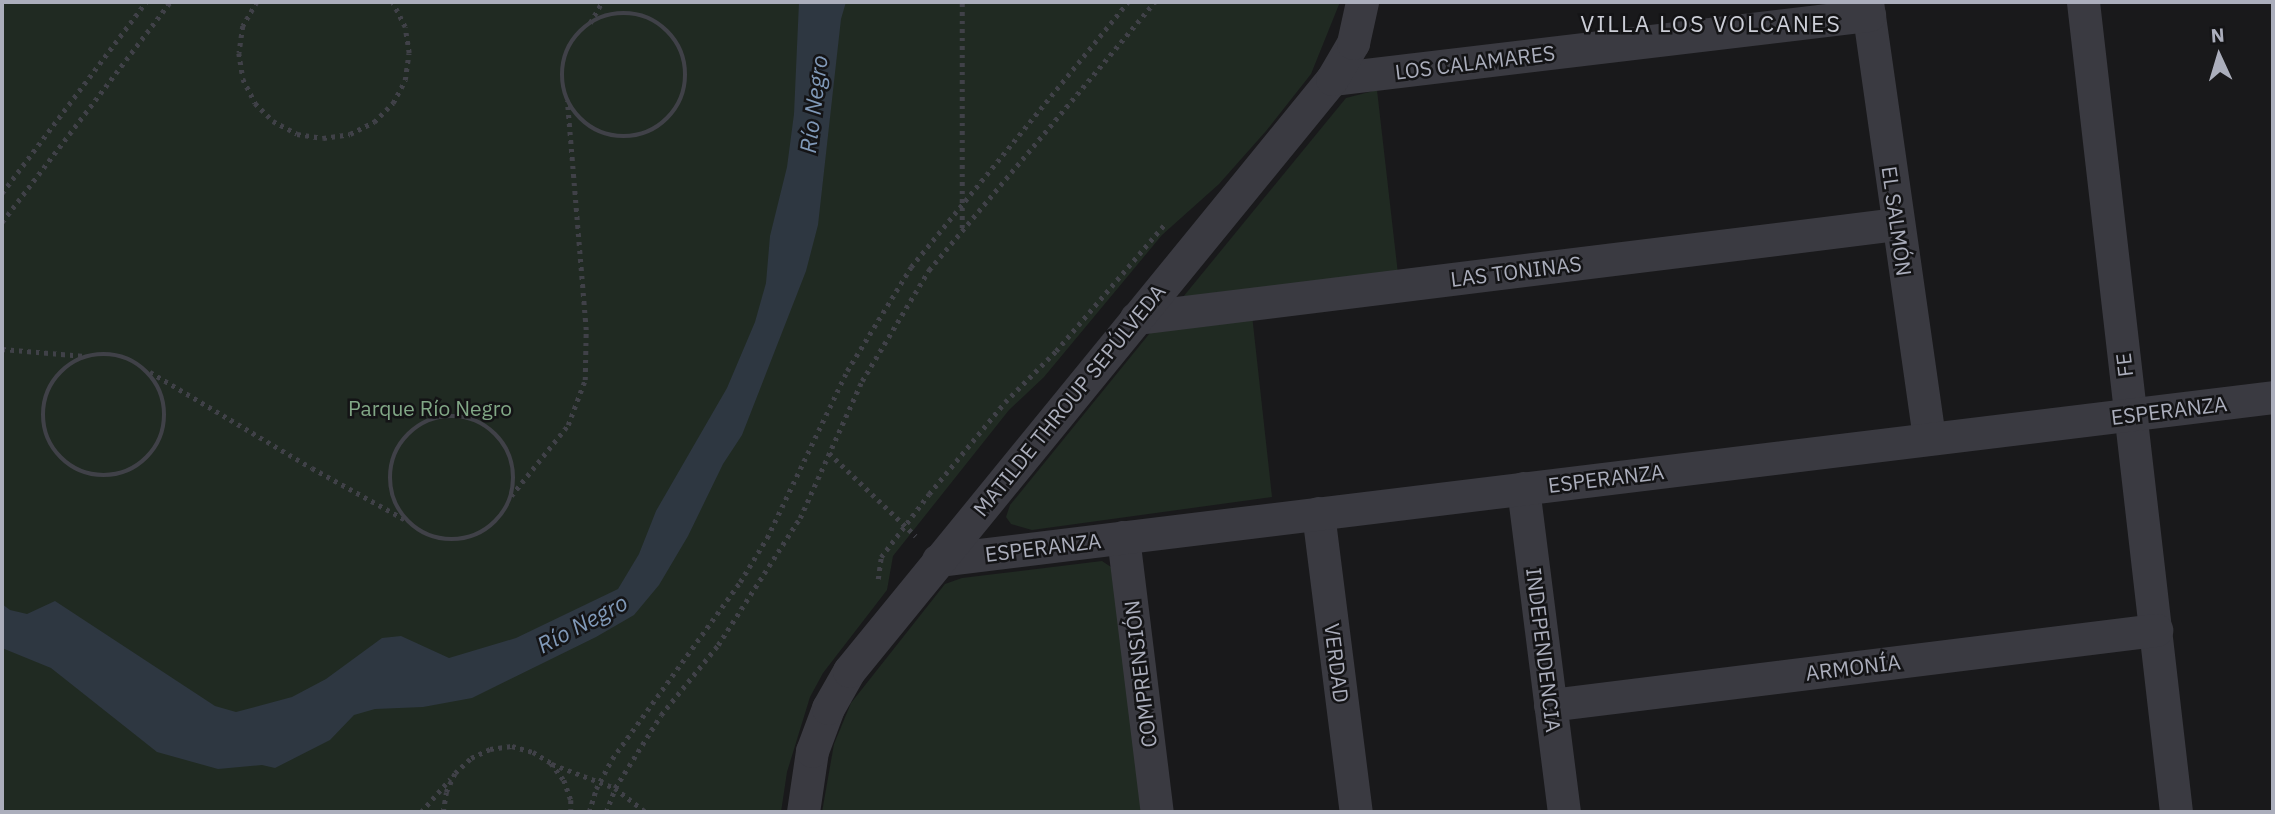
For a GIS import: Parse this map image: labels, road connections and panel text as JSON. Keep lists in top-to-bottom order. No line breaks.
{"streets":{"street":["LOS CALAMARES","EL SALMÓN","LAS TONINAS","FE","MATILDE THROUP SEPÚLVEDA","ESPERANZA","INDEPENDENCIA","VERDAD","ARMONÍA","COMPRENSIÓN"]},"crossings":[["LOS CALAMARES","EL SALMÓN"],["LOS CALAMARES","MATILDE THROUP SEPÚLVEDA"],["EL SALMÓN","LAS TONINAS"],["EL SALMÓN","ESPERANZA"],["LAS TONINAS","MATILDE THROUP SEPÚLVEDA"],["FE","ESPERANZA"],["FE","ARMONÍA"],["MATILDE THROUP SEPÚLVEDA","ESPERANZA"],["ESPERANZA","INDEPENDENCIA"],["ESPERANZA","VERDAD"],["ESPERANZA","COMPRENSIÓN"],["INDEPENDENCIA","ARMONÍA"]],"districts":["VILLA LOS VOLCANES"],"water":["Río Negro"],"parks":["Parque Río Negro"],"north":"top"}
